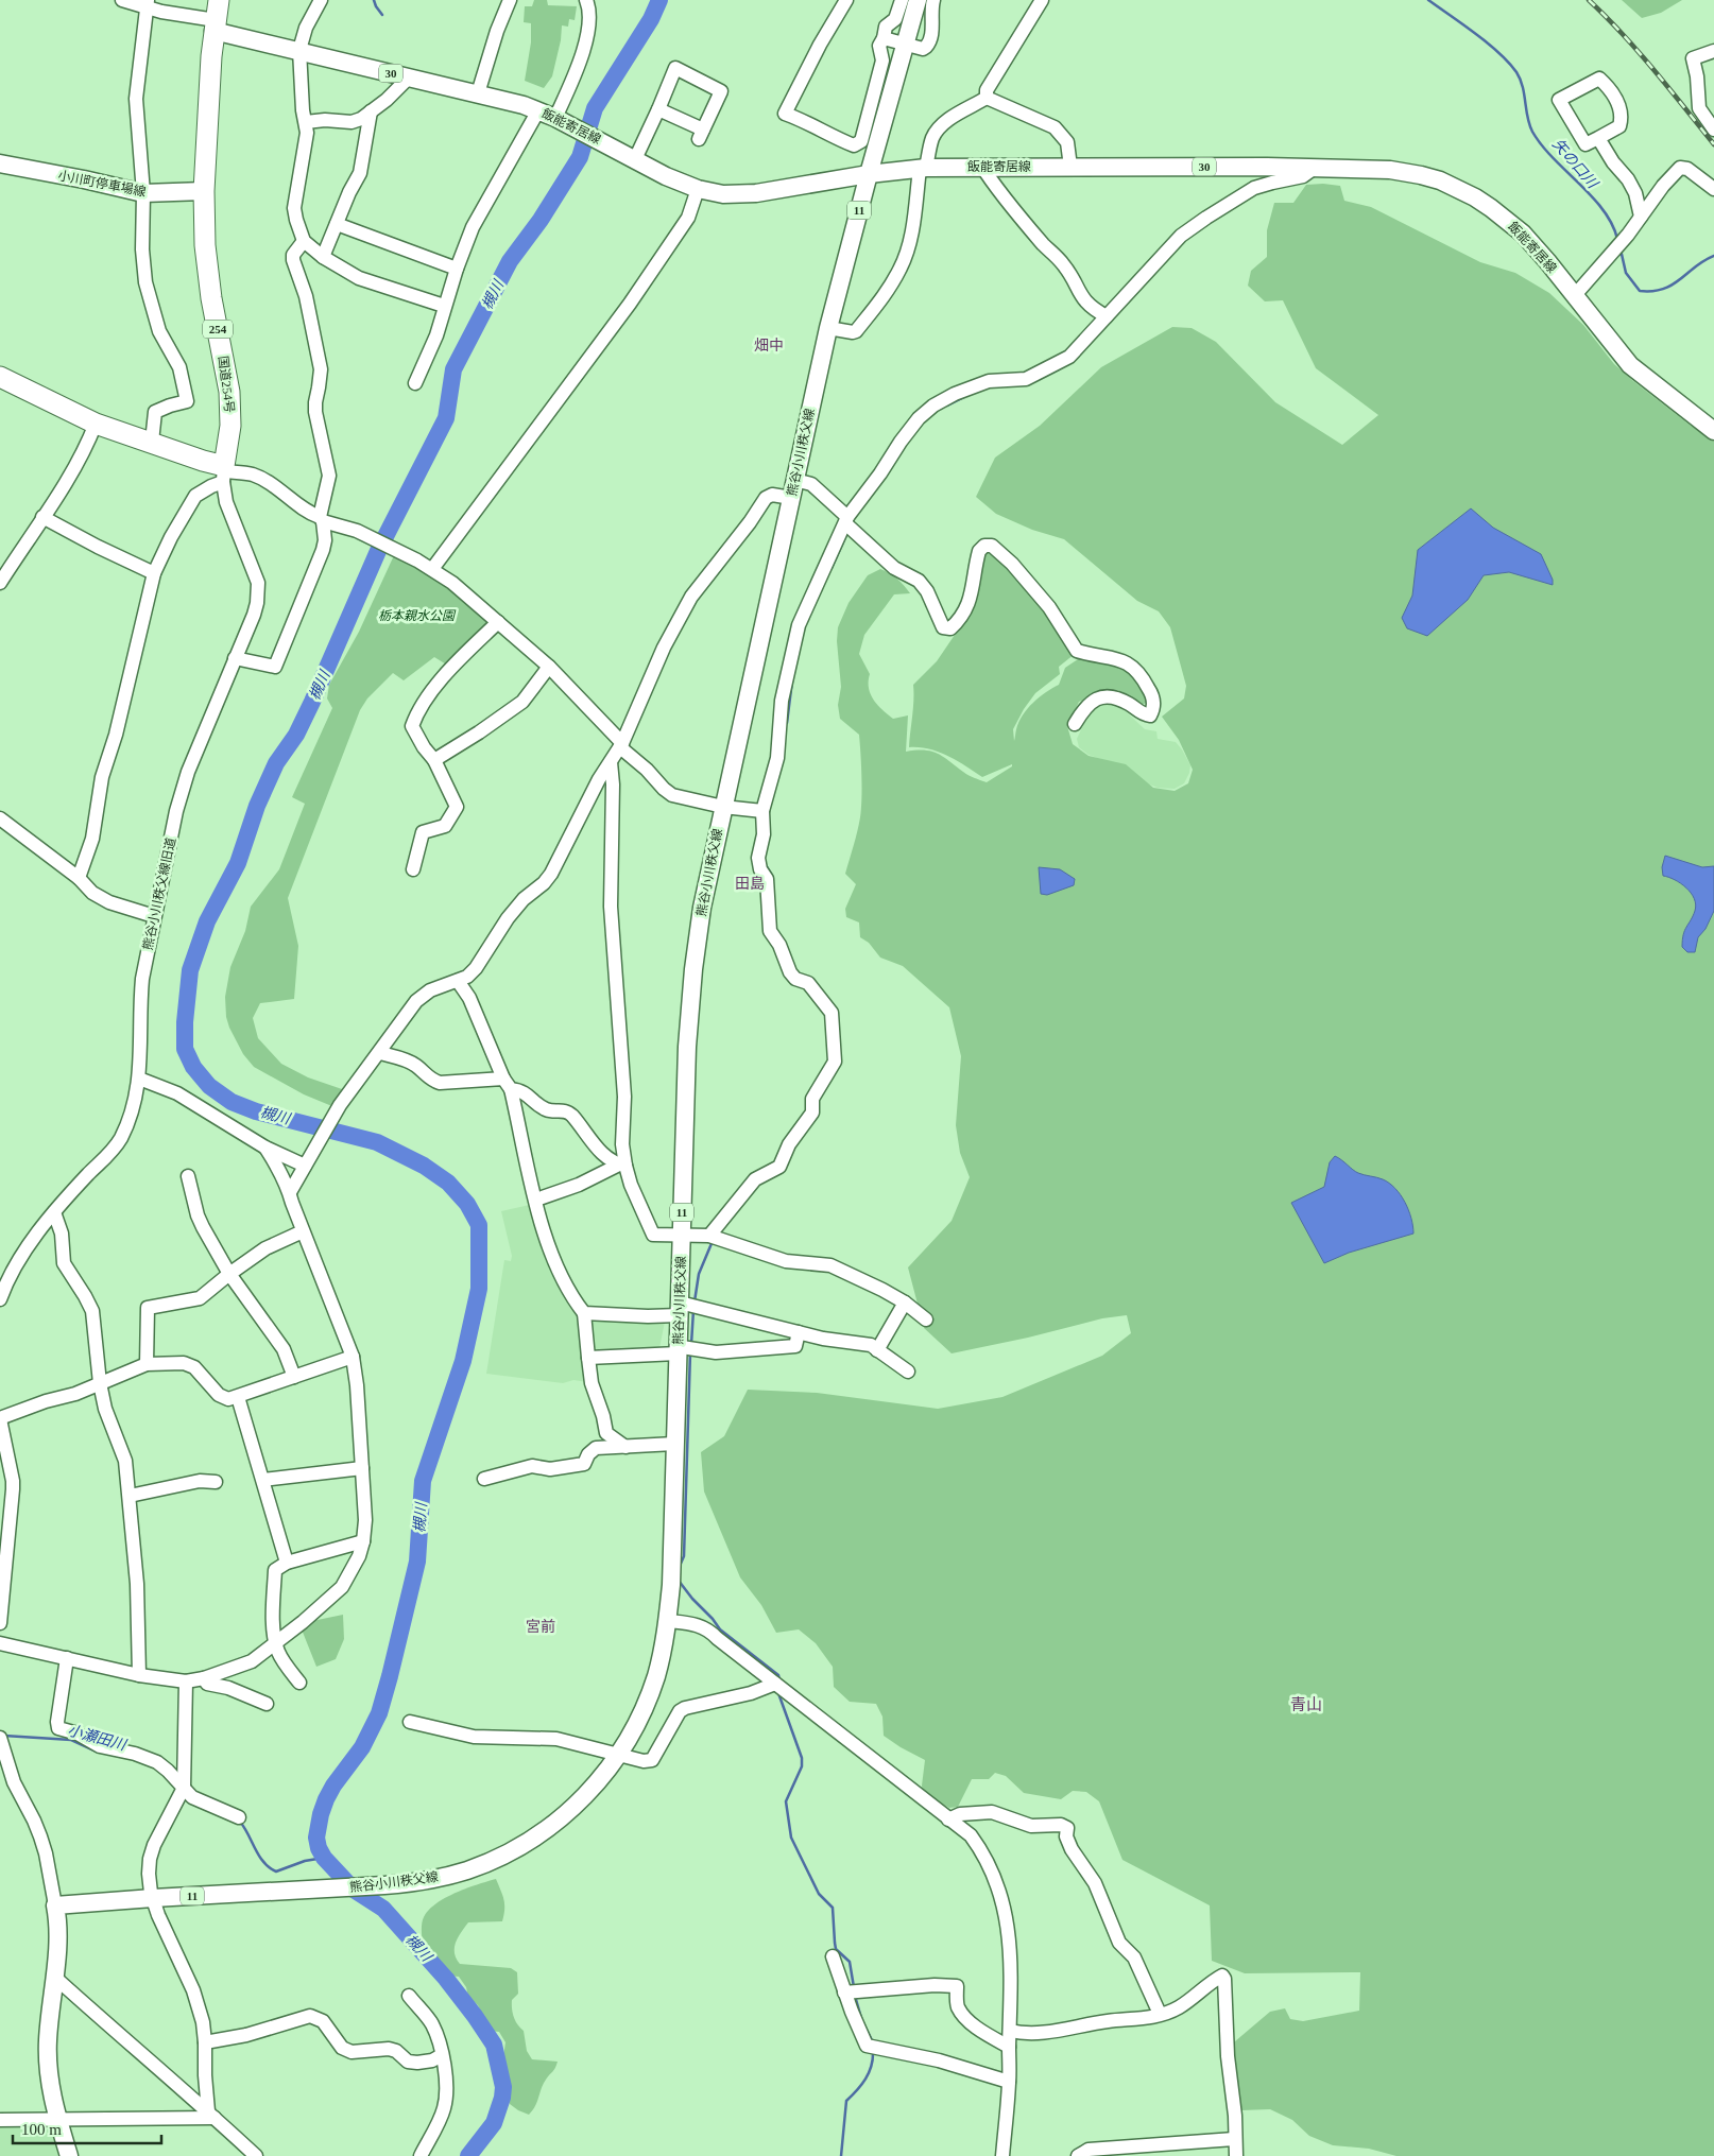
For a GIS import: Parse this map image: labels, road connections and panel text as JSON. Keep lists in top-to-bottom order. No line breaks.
{"streets":{"highway":["254","国道254号"],"main road":["30","飯能寄居線","小川町停車場線","11","熊谷小川秩父線"],"street":["熊谷小川秩父線旧道"]},"crossings":[["飯能寄居線","国道254号"],["飯能寄居線","熊谷小川秩父線"],["小川町停車場線","国道254号"],["国道254号","熊谷小川秩父線旧道"]],"districts":["畑中","田島","宮前","青山"],"water":["矢の口川","槻川","小瀬田川"],"parks":["栃本親水公園"],"scale_bar":"100 m"}
